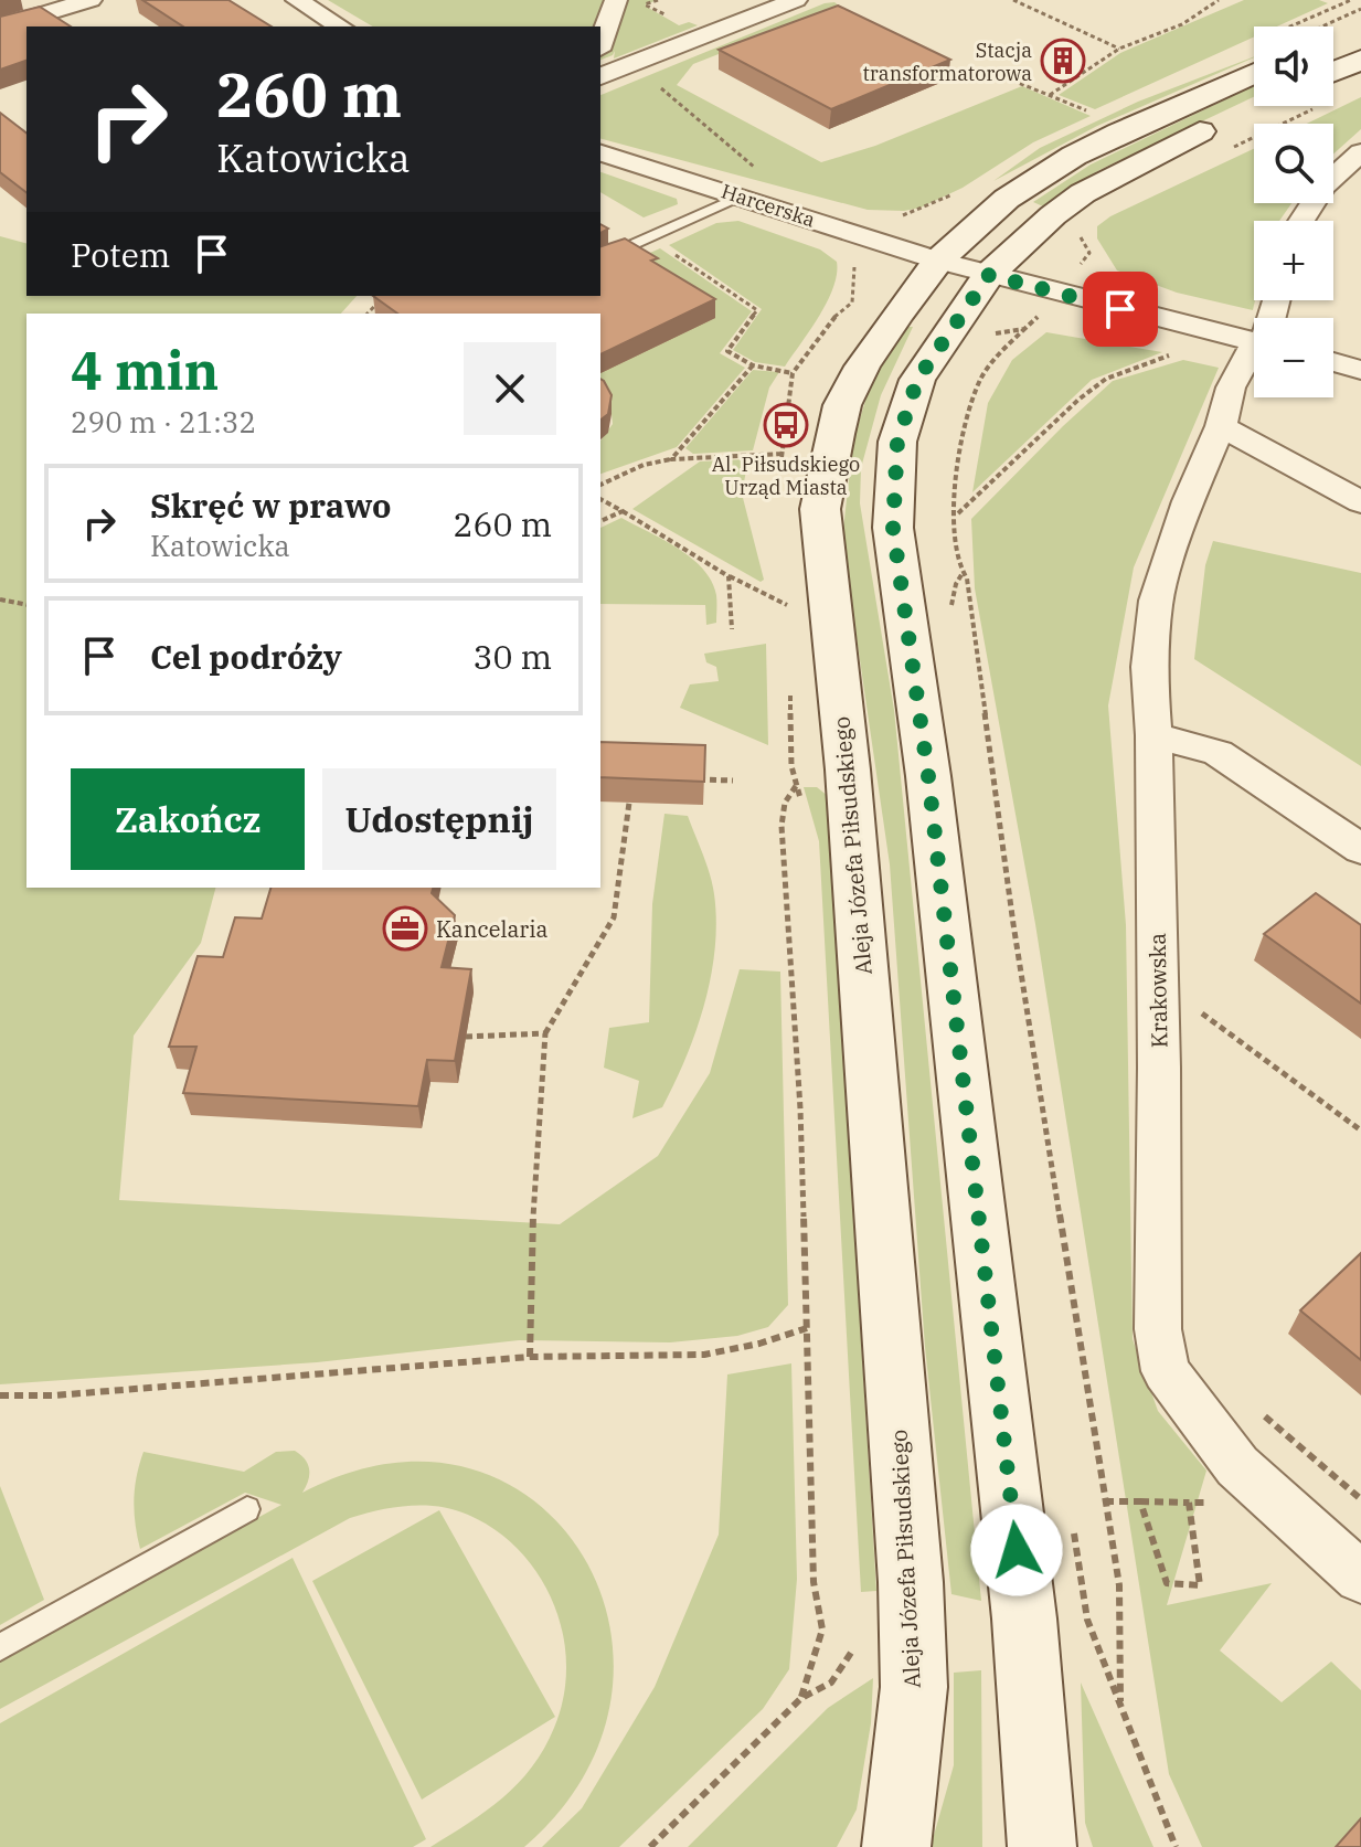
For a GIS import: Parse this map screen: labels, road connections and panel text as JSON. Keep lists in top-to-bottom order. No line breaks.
{"streets":{"main road":["Aleja Józefa Piłsudskiego"],"street":["Harcerska","Krakowska"]},"crossings":[["Harcerska","Aleja Józefa Piłsudskiego"]],"places":{"building":["Stacja transformatorowa"],"bus stop":["Al. Piłsudskiego Urząd Miasta"],"office":["Kancelaria"]},"page":{"map_buttons":["+","−"],"turn":["260 m","Katowicka"],"then":"Potem","heading":["4 min","290 m · 21:32"],"list":[{"name":"Skręć w prawo","note":"Katowicka","value":"260 m"},{"name":"Cel podróży","value":"30 m"}],"buttons":["Zakończ","Udostępnij"]}}
